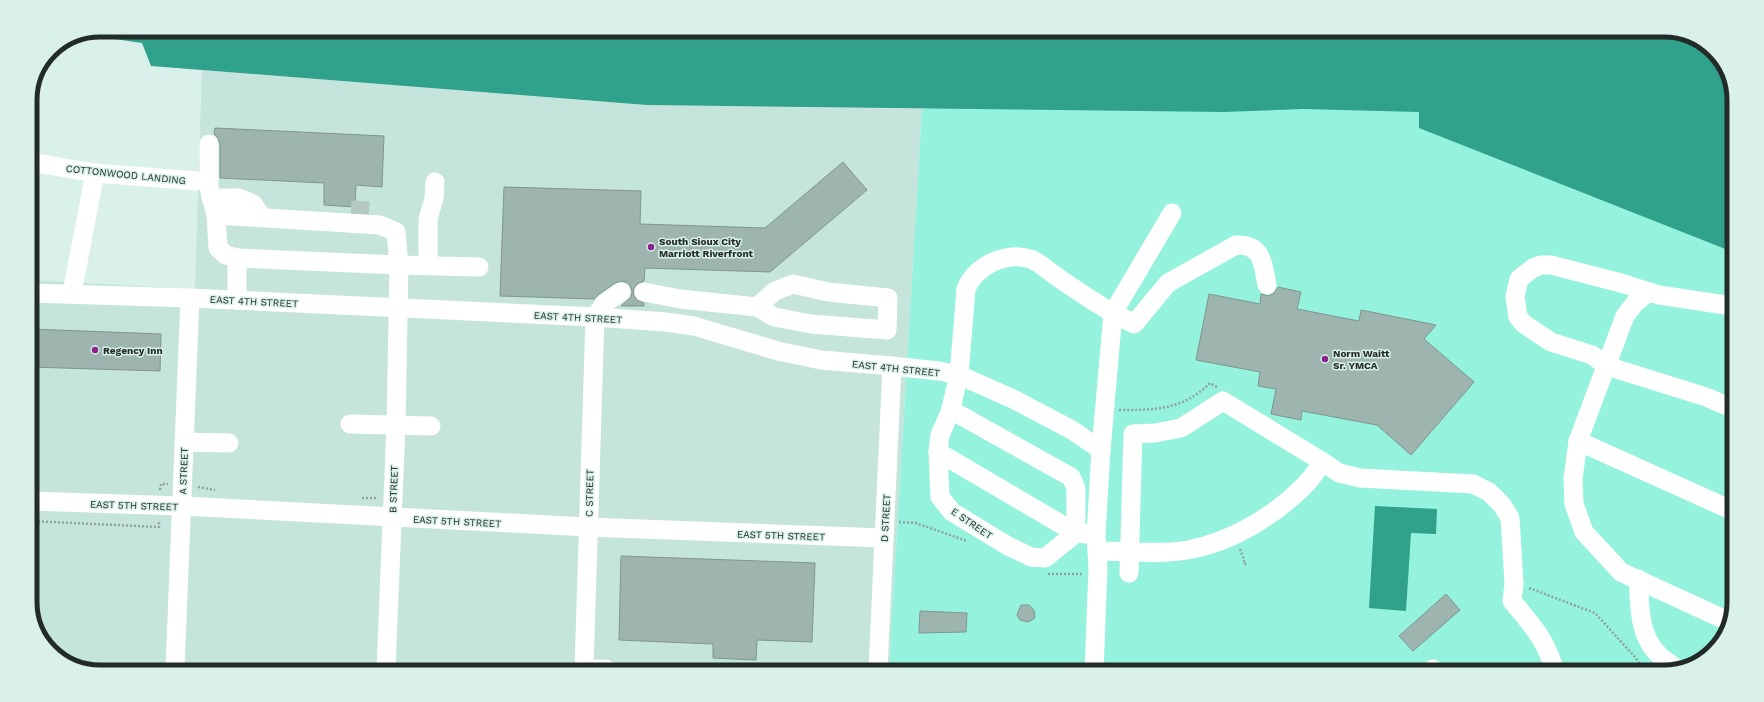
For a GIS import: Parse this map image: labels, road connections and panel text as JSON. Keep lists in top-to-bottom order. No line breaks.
{"streets":{"street":["COTTONWOOD LANDING","EAST 4TH STREET","A STREET","B STREET","C STREET","EAST 5TH STREET","D STREET","E STREET"]},"crossings":[["EAST 4TH STREET","A STREET"],["EAST 4TH STREET","B STREET"],["EAST 4TH STREET","C STREET"],["EAST 4TH STREET","D STREET"],["EAST 4TH STREET","E STREET"],["A STREET","EAST 5TH STREET"],["B STREET","EAST 5TH STREET"],["C STREET","EAST 5TH STREET"],["EAST 5TH STREET","D STREET"]],"places":["South Sioux City Marriott Riverfront","Regency Inn","Norm Waitt Sr. YMCA"]}
